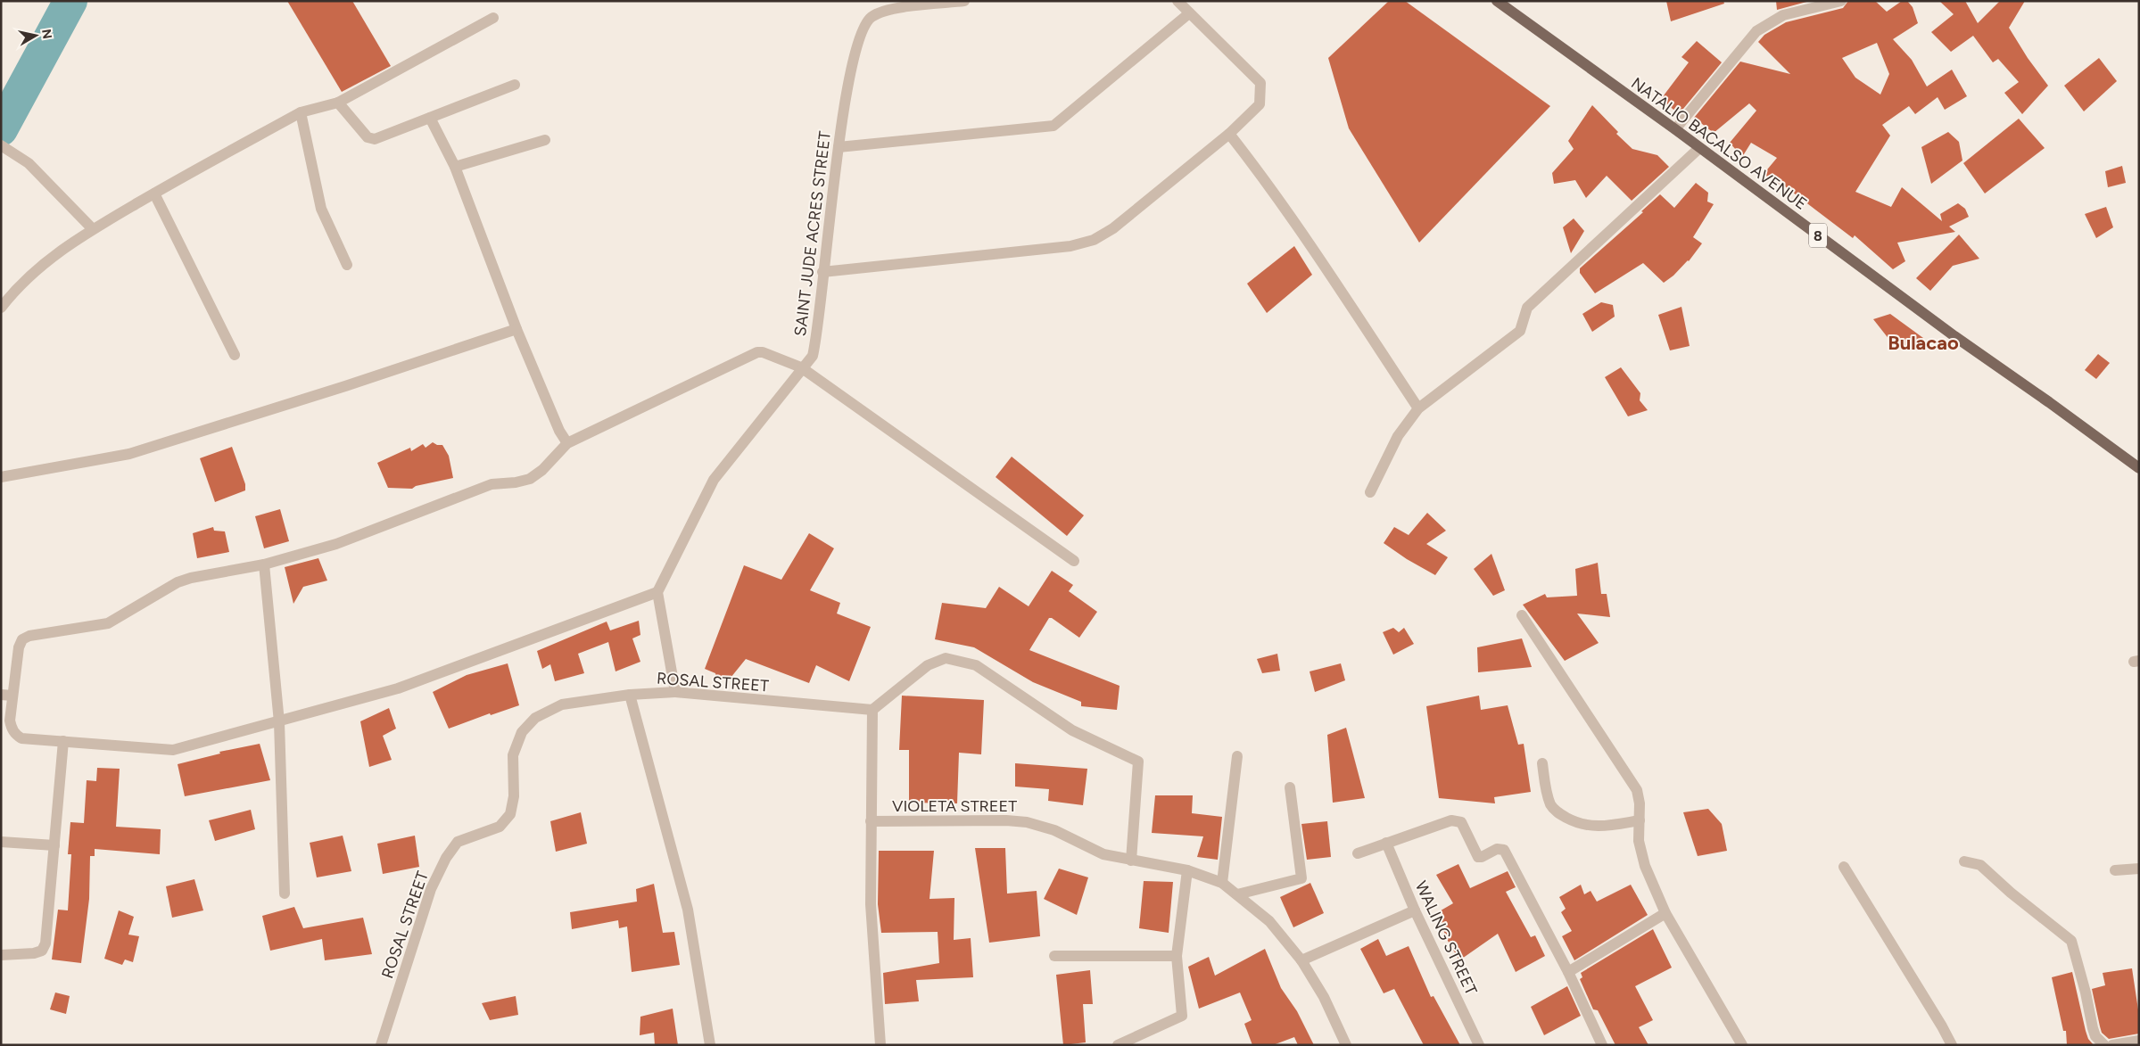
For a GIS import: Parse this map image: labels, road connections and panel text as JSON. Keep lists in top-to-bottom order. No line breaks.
{"streets":{"main road":["NATALIO BACALSO AVENUE","8"],"street":["SAINT JUDE ACRES STREET","ROSAL STREET","VIOLETA STREET","WALING STREET"]},"districts":["Bulacao"],"north":"right"}
